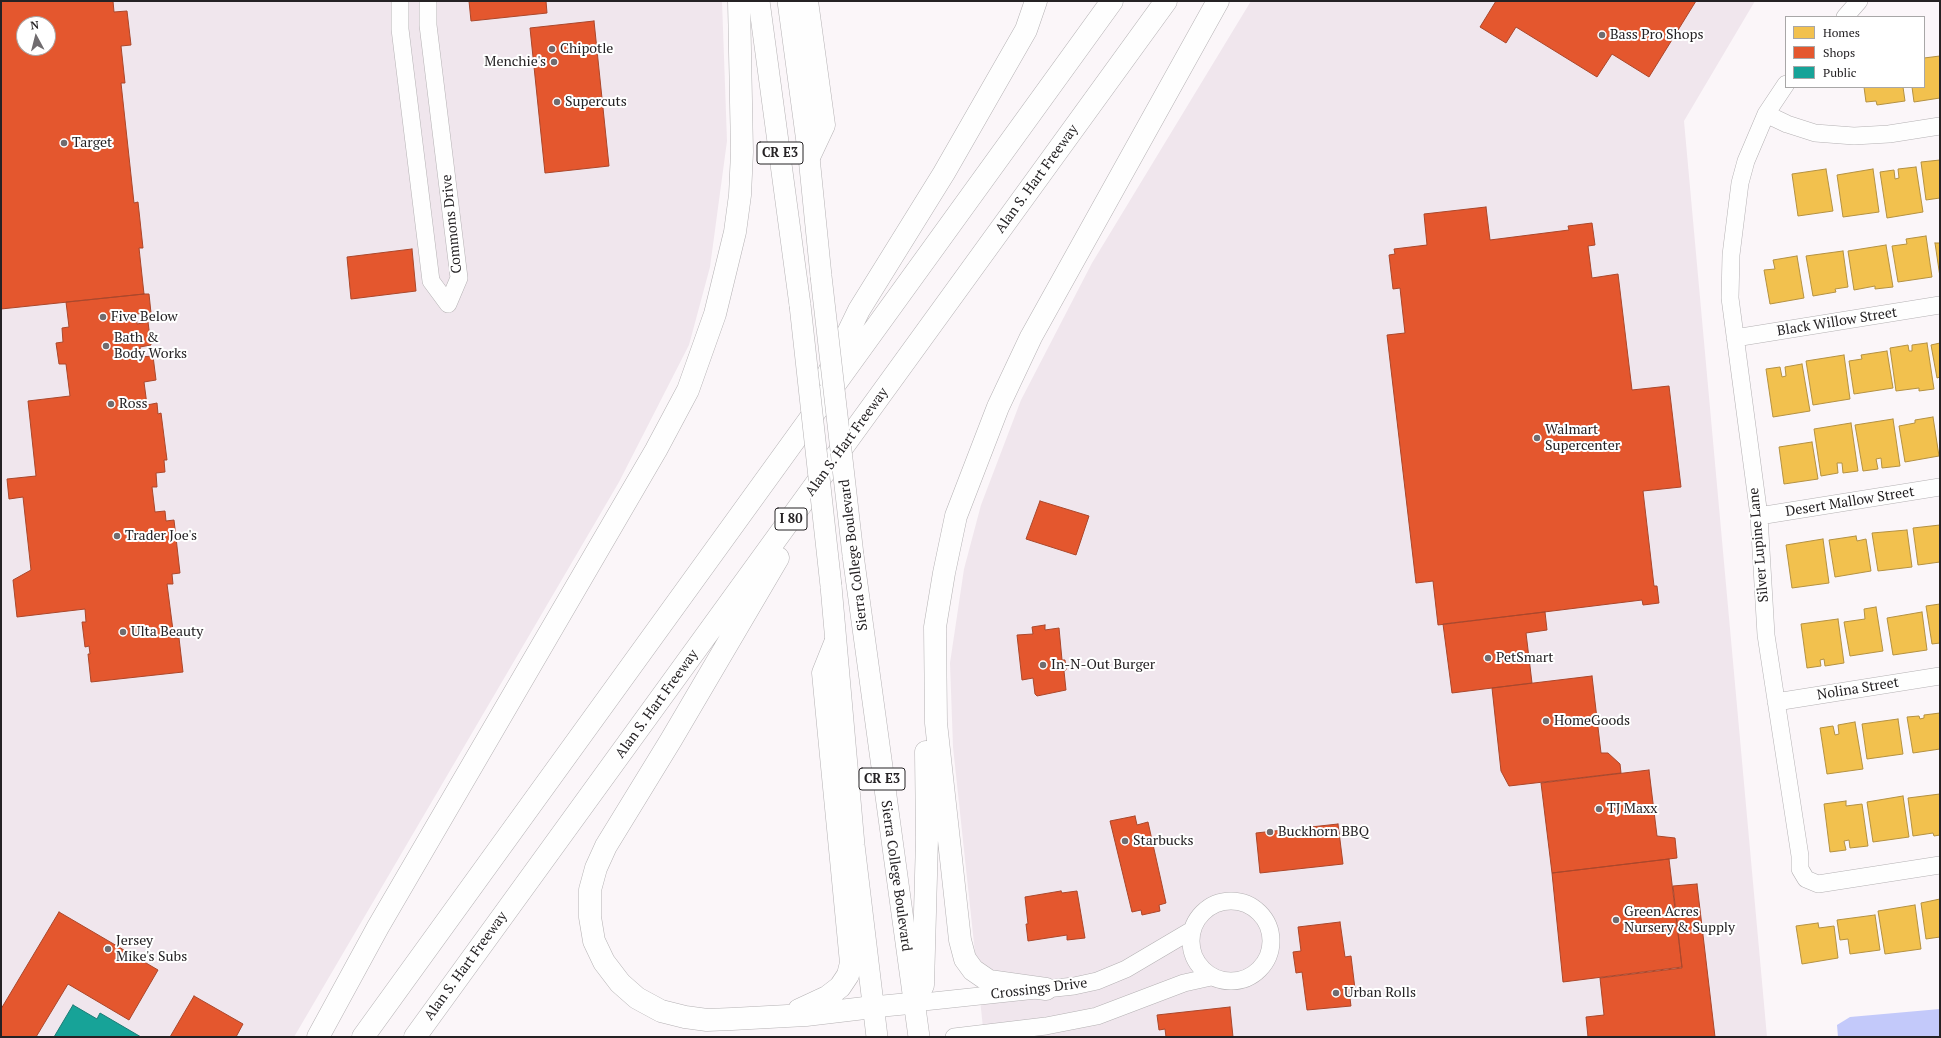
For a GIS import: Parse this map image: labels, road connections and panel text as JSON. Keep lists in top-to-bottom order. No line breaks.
{"streets":{"highway":["Alan S. Hart Freeway","I 80"],"main road":["CR E3","Sierra College Boulevard","Crossings Drive"],"street":["Commons Drive","Black Willow Street","Desert Mallow Street","Silver Lupine Lane","Nolina Street"]},"crossings":[["Black Willow Street","Silver Lupine Lane"],["Desert Mallow Street","Silver Lupine Lane"],["Silver Lupine Lane","Nolina Street"],["Sierra College Boulevard","Crossings Drive"]],"places":["Bass Pro Shops","Chipotle","Menchie's","Supercuts","Target","Five Below","Bath & Body Works","Ross","Walmart Supercenter","Trader Joe's","Ulta Beauty","PetSmart","In-N-Out Burger","HomeGoods","TJ Maxx","Buckhorn BBQ","Starbucks","Green Acres Nursery & Supply","Jersey Mike's Subs","Urban Rolls"],"legend":["Homes","Shops","Public"],"north":"top"}
